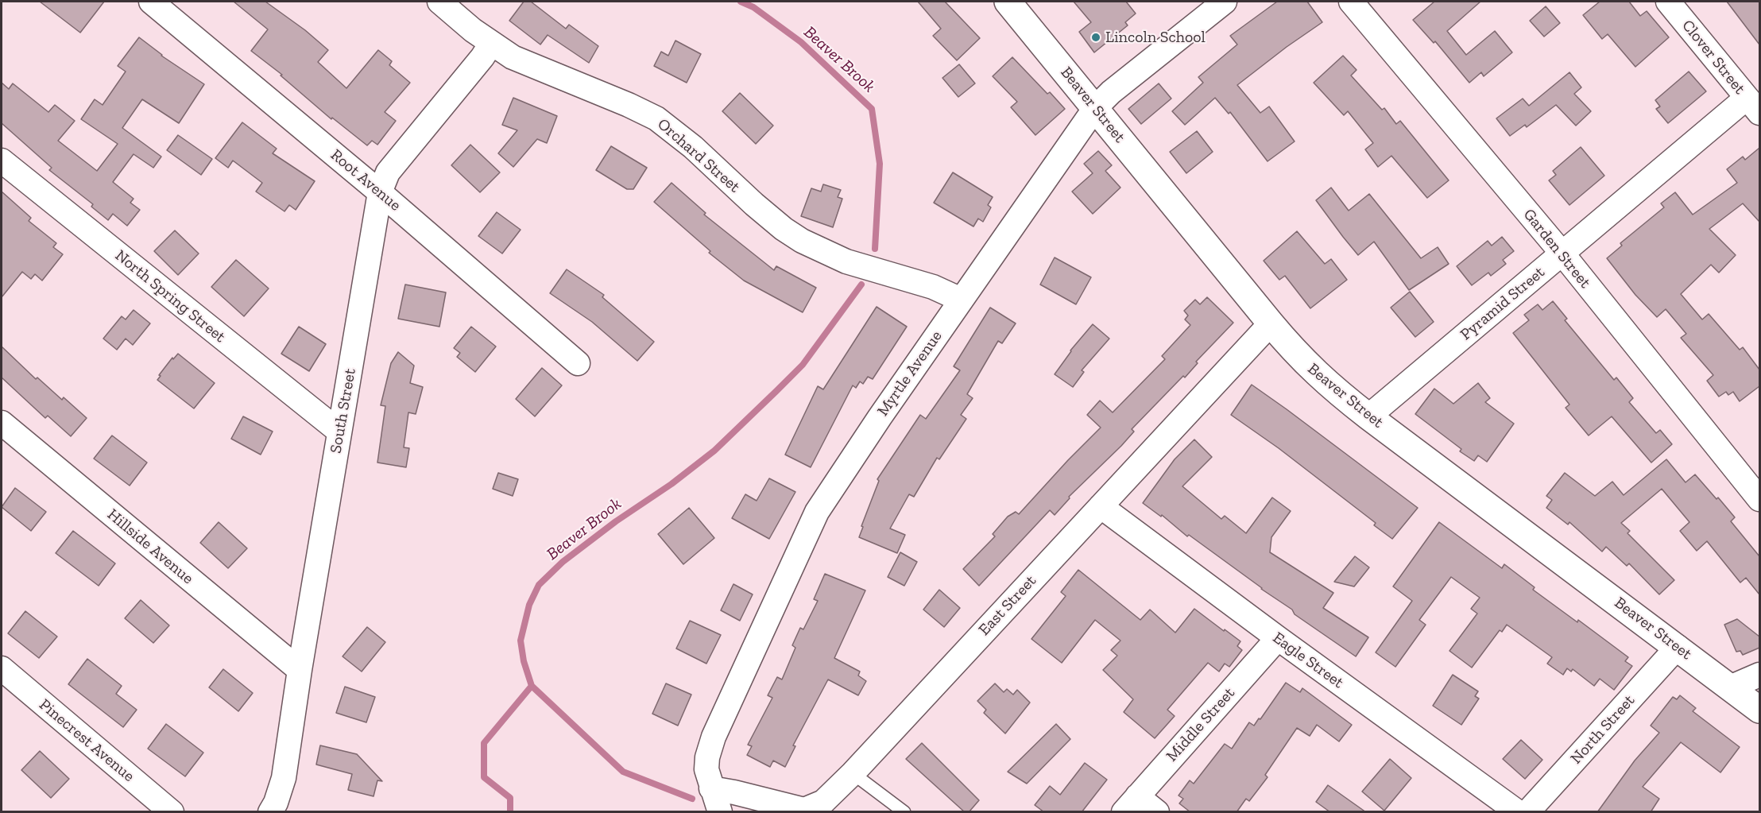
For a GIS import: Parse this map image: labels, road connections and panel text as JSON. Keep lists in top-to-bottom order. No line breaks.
{"streets":{"street":["Clover Street","Beaver Street","Orchard Street","Root Avenue","Garden Street","North Spring Street","Pyramid Street","Myrtle Avenue","South Street","Hillside Avenue","East Street","Eagle Street","Middle Street","North Street","Pinecrest Avenue"]},"crossings":[["Clover Street","Pyramid Street"],["Beaver Street","Pyramid Street"],["Beaver Street","Myrtle Avenue"],["Beaver Street","East Street"],["Beaver Street","North Street"],["Orchard Street","Myrtle Avenue"],["Orchard Street","South Street"],["Root Avenue","South Street"],["Garden Street","Pyramid Street"],["North Spring Street","South Street"],["Myrtle Avenue","East Street"],["South Street","Hillside Avenue"],["East Street","Eagle Street"],["Eagle Street","Middle Street"]],"water":["Beaver Brook"],"places":["Lincoln School"]}
